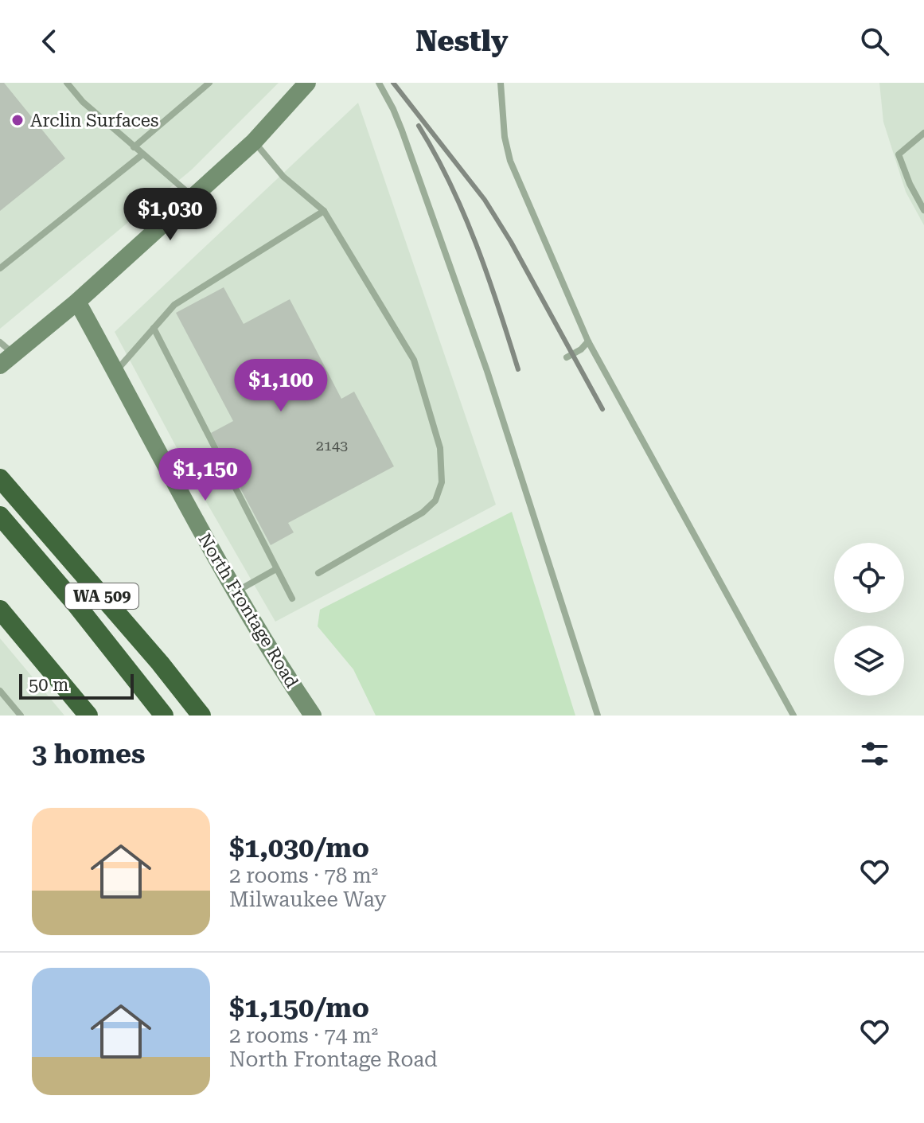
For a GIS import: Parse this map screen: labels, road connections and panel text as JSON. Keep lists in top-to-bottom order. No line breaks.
{"streets":{"highway":["WA 509"],"street":["North Frontage Road"]},"places":["Arclin Surfaces"],"house_numbers":["2143"],"scale_bar":"50 m","page":{"header":"Nestly","price":["$1,030","$1,100","$1,150"],"scale":"50 m","heading":"3 homes","list":[{"name":"$1,030/mo","note":"2 rooms · 78 m² · Milwaukee Way"},{"name":"$1,150/mo","note":"2 rooms · 74 m² · North Frontage Road"}]}}
